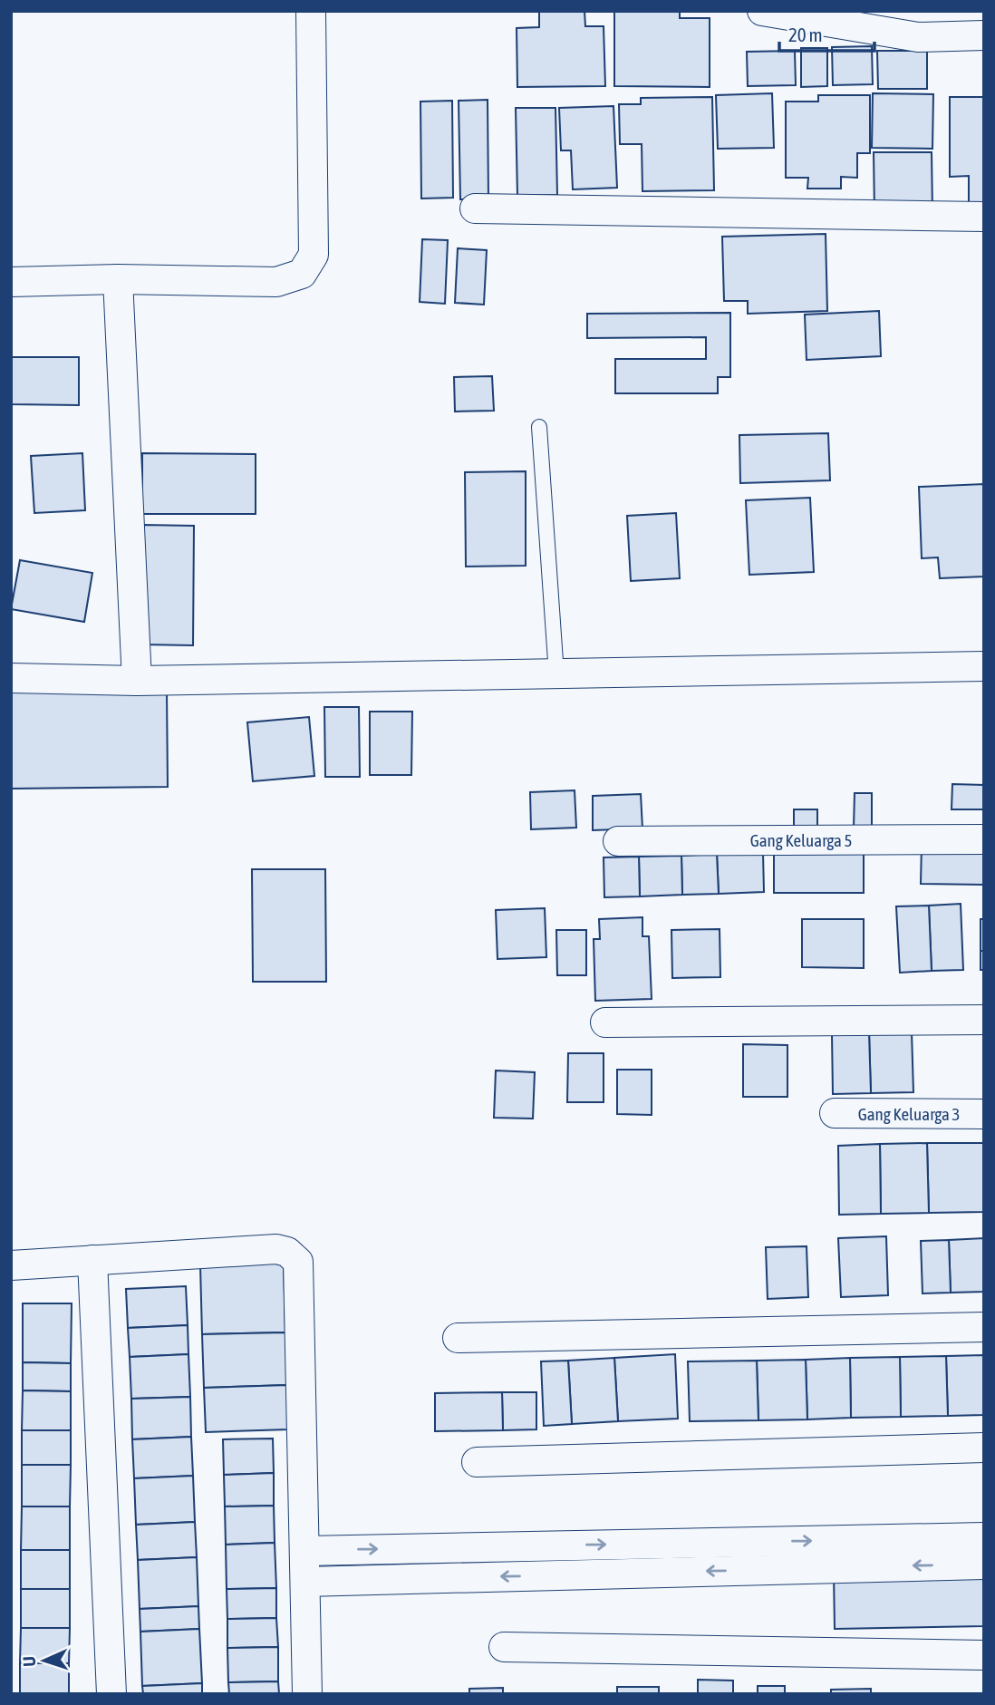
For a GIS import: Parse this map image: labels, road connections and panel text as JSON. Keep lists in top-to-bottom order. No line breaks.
{"streets":{"street":["Gang Keluarga 5","Gang Keluarga 3"]},"scale_bar":"20 m","north":"left"}
